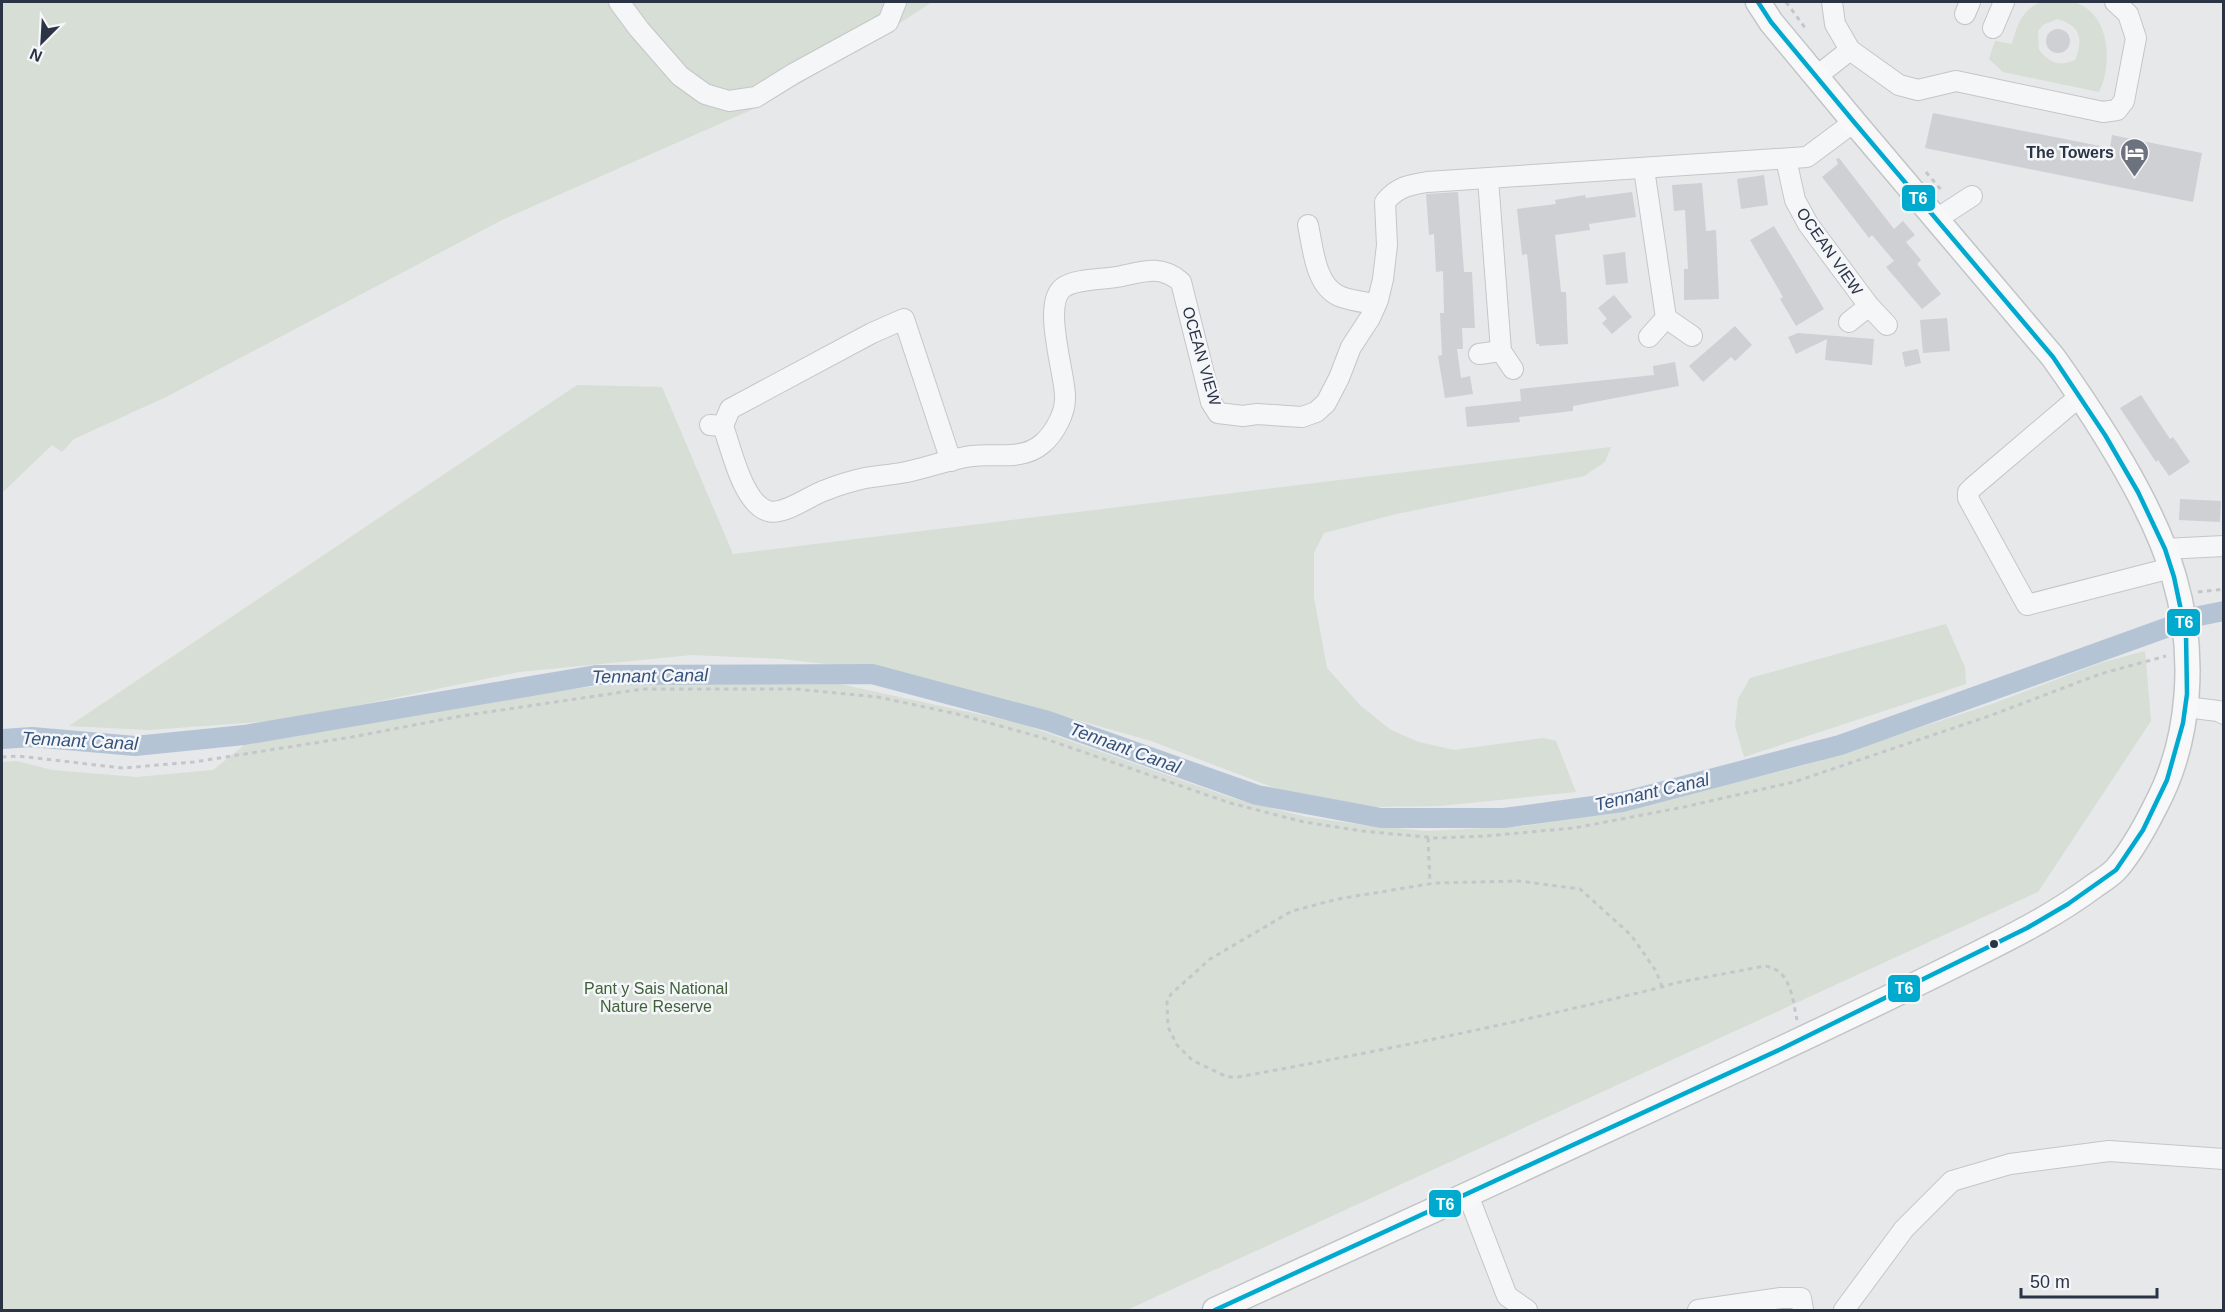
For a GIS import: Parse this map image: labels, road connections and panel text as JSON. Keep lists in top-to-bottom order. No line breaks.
{"streets":{"street":["OCEAN VIEW"]},"water":["Tennant Canal"],"parks":["Pant y Sais National Nature Reserve"],"places":{"hotel":["The Towers"]},"lines":["transit line T6"],"scale_bar":"50 m","north":"bottom left"}
